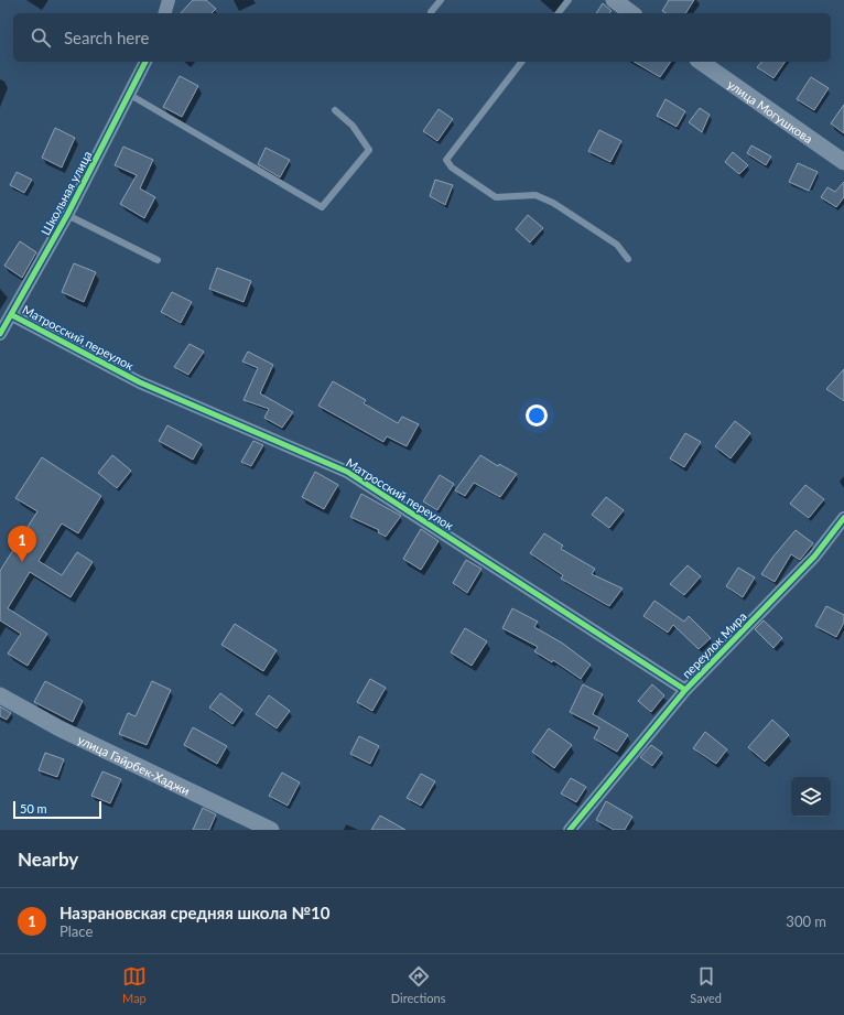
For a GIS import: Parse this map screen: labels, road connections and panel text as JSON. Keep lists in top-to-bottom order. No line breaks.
{"streets":{"street":["улица Могушкова","Школьная улица","Матросский переулок","переулок Мира","улица Гайрбек-Хаджи"]},"crossings":[["Школьная улица","Матросский переулок"],["Матросский переулок","переулок Мира"]],"scale_bar":"50 m","page":{"search":"Search here","pins":"1","scale":"50 m","heading":"Nearby","list":[{"mark":"1","name":"Назрановская средняя школа №10","note":"Place","value":"300 m"}],"nav":["Map","Directions","Saved"]}}
